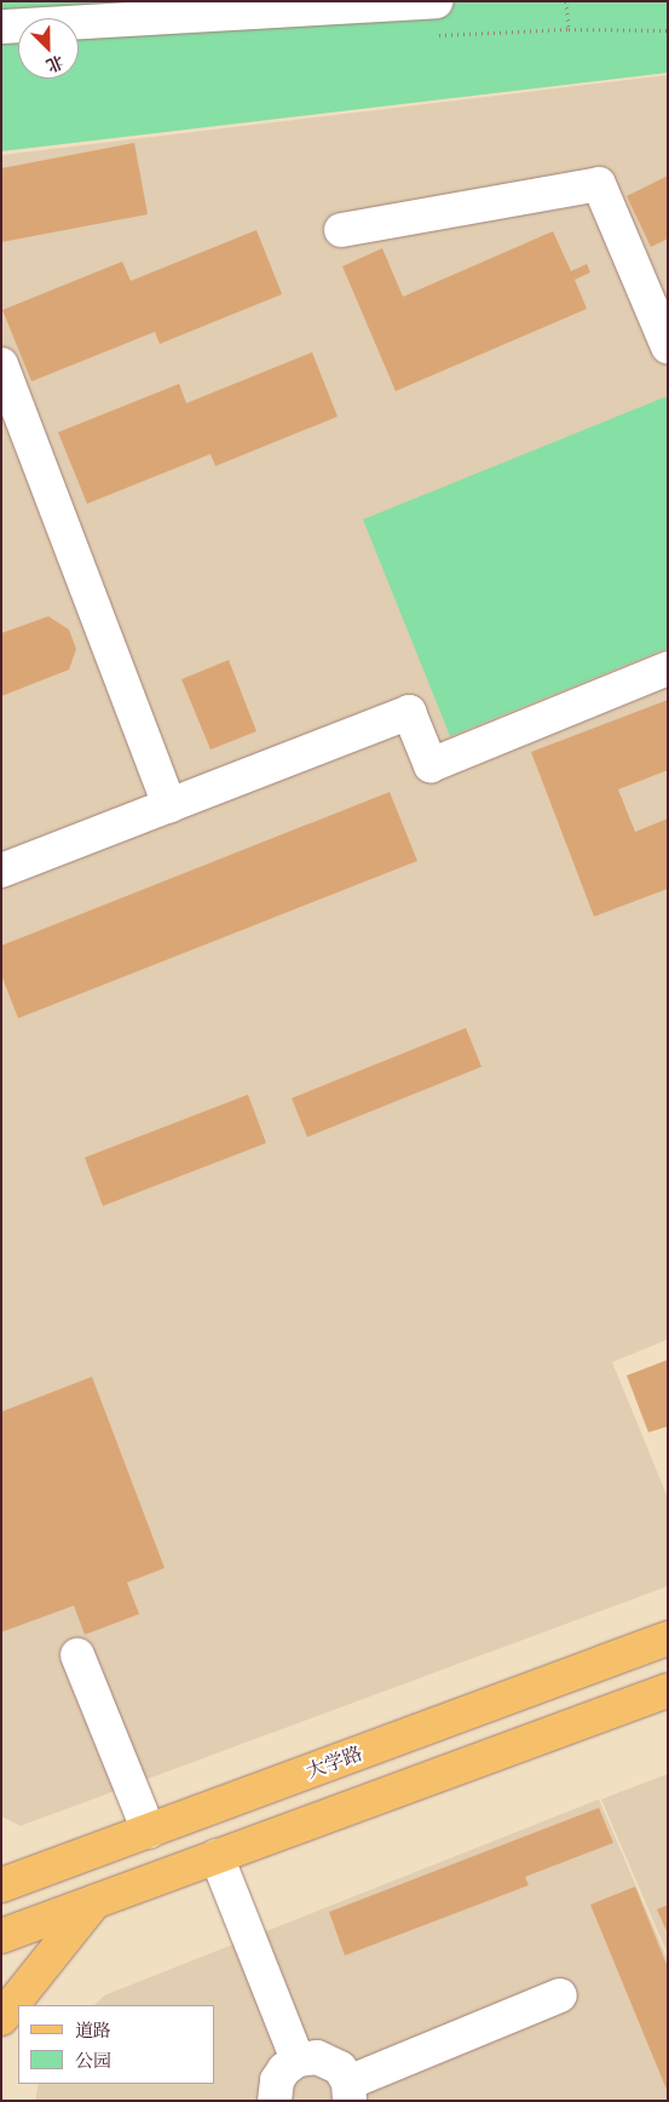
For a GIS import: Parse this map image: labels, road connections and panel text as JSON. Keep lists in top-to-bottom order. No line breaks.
{"streets":{"main road":["大学路"]},"legend":["道路","公园"],"north":"bottom right"}
